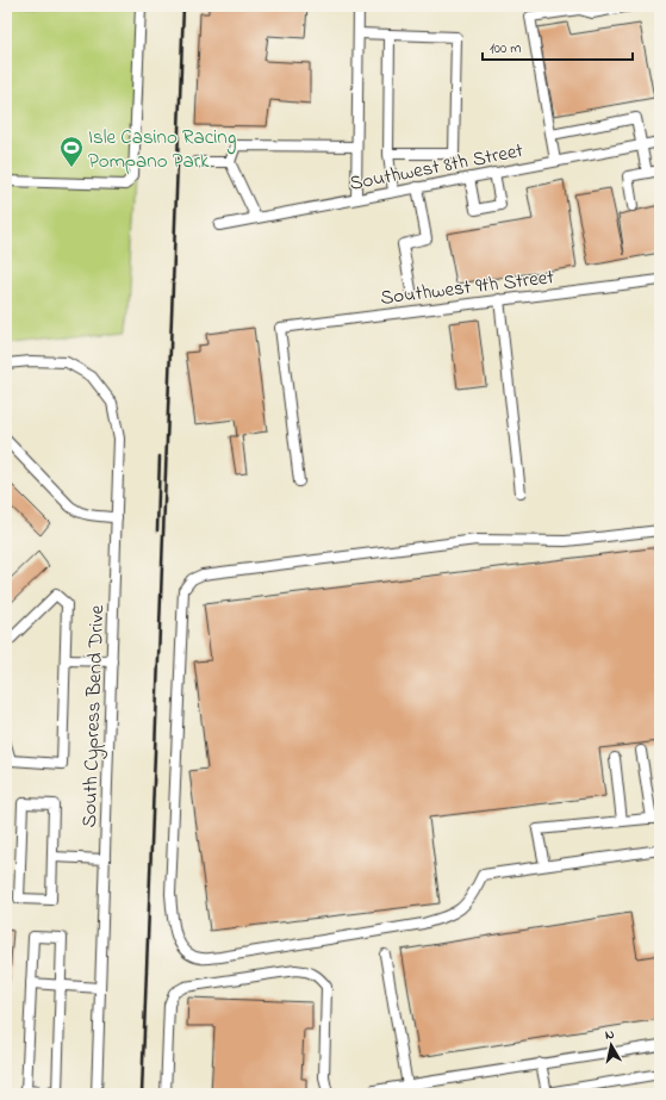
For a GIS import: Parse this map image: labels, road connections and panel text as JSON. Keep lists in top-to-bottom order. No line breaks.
{"streets":{"street":["Southwest 8th Street","Southwest 9th Street","South Cypress Bend Drive"]},"places":{"sports":["Isle Casino Racing Pompano Park"]},"scale_bar":"100 m","north":"top"}
